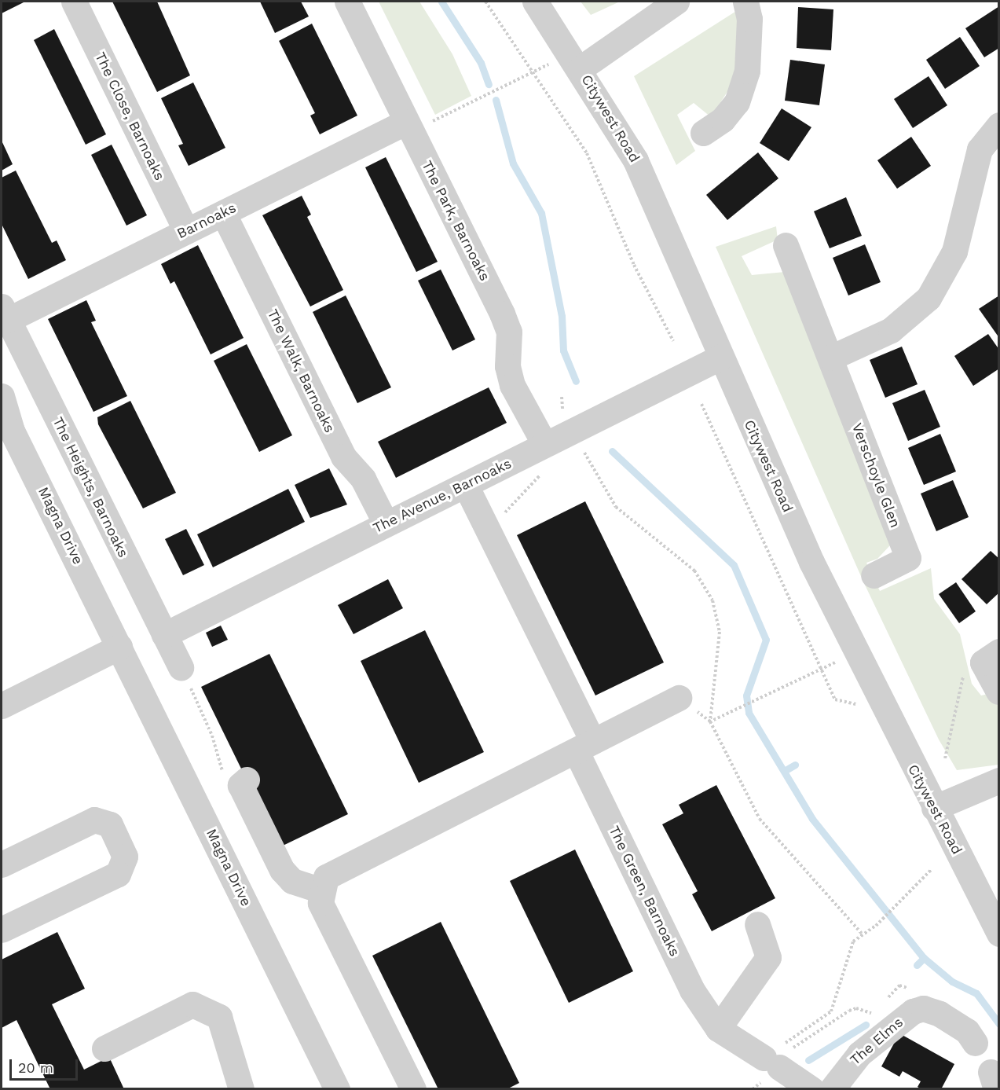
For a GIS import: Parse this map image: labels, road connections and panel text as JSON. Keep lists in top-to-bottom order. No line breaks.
{"streets":{"street":["The Close, Barnoaks","Citywest Road","Barnoaks","The Park, Barnoaks","The Walk, Barnoaks","Verschoyle Glen","The Heights, Barnoaks","The Avenue, Barnoaks","Magna Drive","The Green, Barnoaks","The Elms"]},"crossings":[["The Close, Barnoaks","Barnoaks"],["Citywest Road","The Avenue, Barnoaks"],["Barnoaks","The Park, Barnoaks"],["Barnoaks","The Walk, Barnoaks"],["Barnoaks","The Heights, Barnoaks"],["The Park, Barnoaks","The Avenue, Barnoaks"],["The Walk, Barnoaks","The Avenue, Barnoaks"],["The Heights, Barnoaks","The Avenue, Barnoaks"],["The Avenue, Barnoaks","The Green, Barnoaks"]],"scale_bar":"20 m"}
